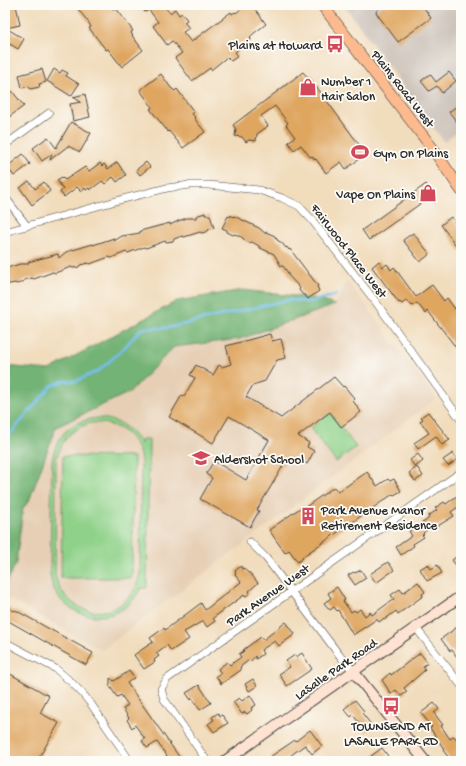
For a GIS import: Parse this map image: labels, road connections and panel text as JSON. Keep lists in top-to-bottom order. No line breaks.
{"streets":{"main road":["Plains Road West","LaSalle Park Road"],"street":["Fairwood Place West","Park Avenue West"]},"places":{"bus stop":["Plains at Howard","TOWNSEND AT LASALLE PARK RD"],"shop":["Number 1 Hair Salon","Vape On Plains"],"sports":["Gym On Plains"],"school or university":["Aldershot School"],"building":["Park Avenue Manor Retirement Residence"]}}
